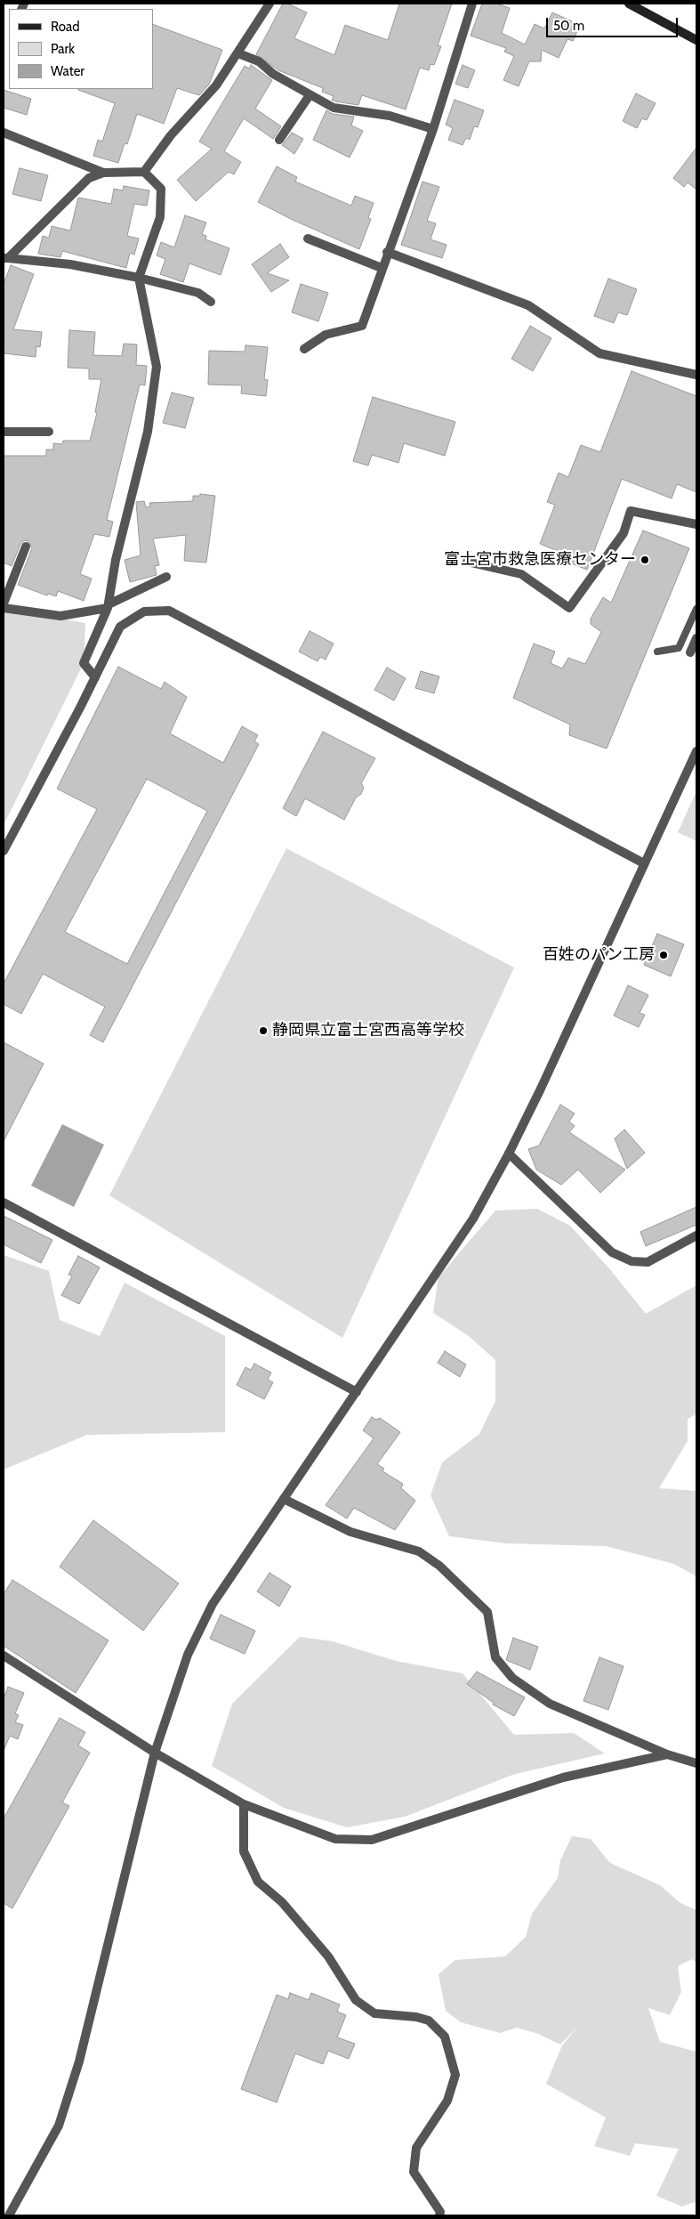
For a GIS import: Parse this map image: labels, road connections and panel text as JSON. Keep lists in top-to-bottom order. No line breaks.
{"places":["富士宮市救急医療センター","百姓のパン工房","静岡県立富士宮西高等学校"],"legend":["Road","Park","Water"],"scale_bar":"50 m"}
